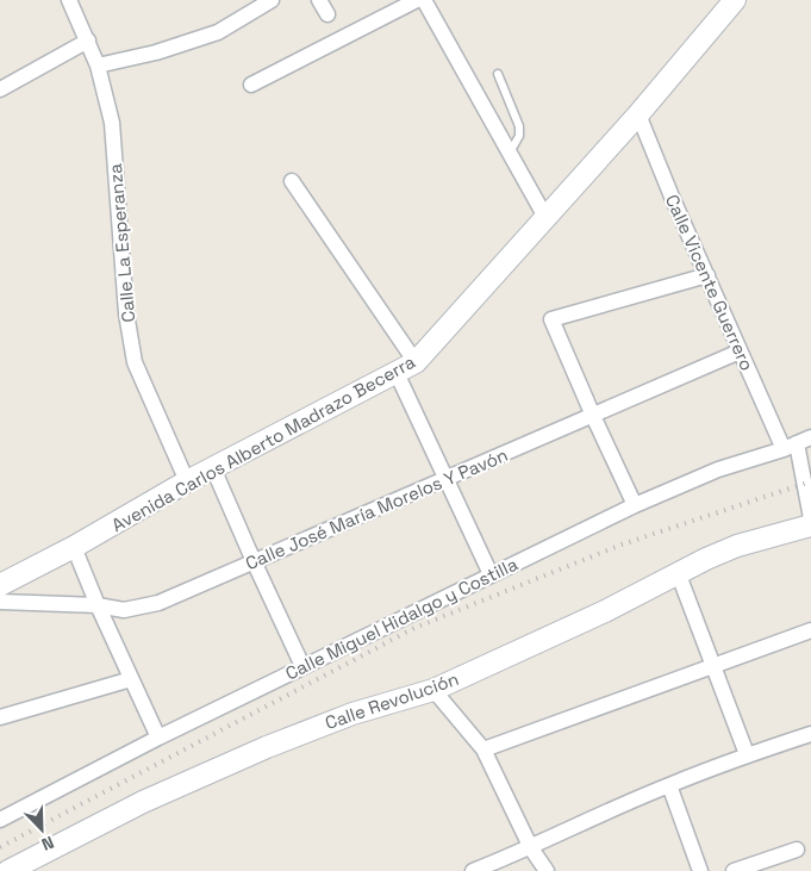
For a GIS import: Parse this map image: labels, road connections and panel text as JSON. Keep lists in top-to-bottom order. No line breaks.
{"streets":{"street":["Calle La Esperanza","Calle Vicente Guerrero","Avenida Carlos Alberto Madrazo Becerra","Calle José María Morelos Y Pavón","Calle Miguel Hidalgo y Costilla","Calle Revolución"]},"crossings":[["Calle La Esperanza","Avenida Carlos Alberto Madrazo Becerra"],["Calle Vicente Guerrero","Avenida Carlos Alberto Madrazo Becerra"],["Calle Vicente Guerrero","Calle José María Morelos Y Pavón"],["Calle Vicente Guerrero","Calle Miguel Hidalgo y Costilla"]],"north":"bottom right"}
